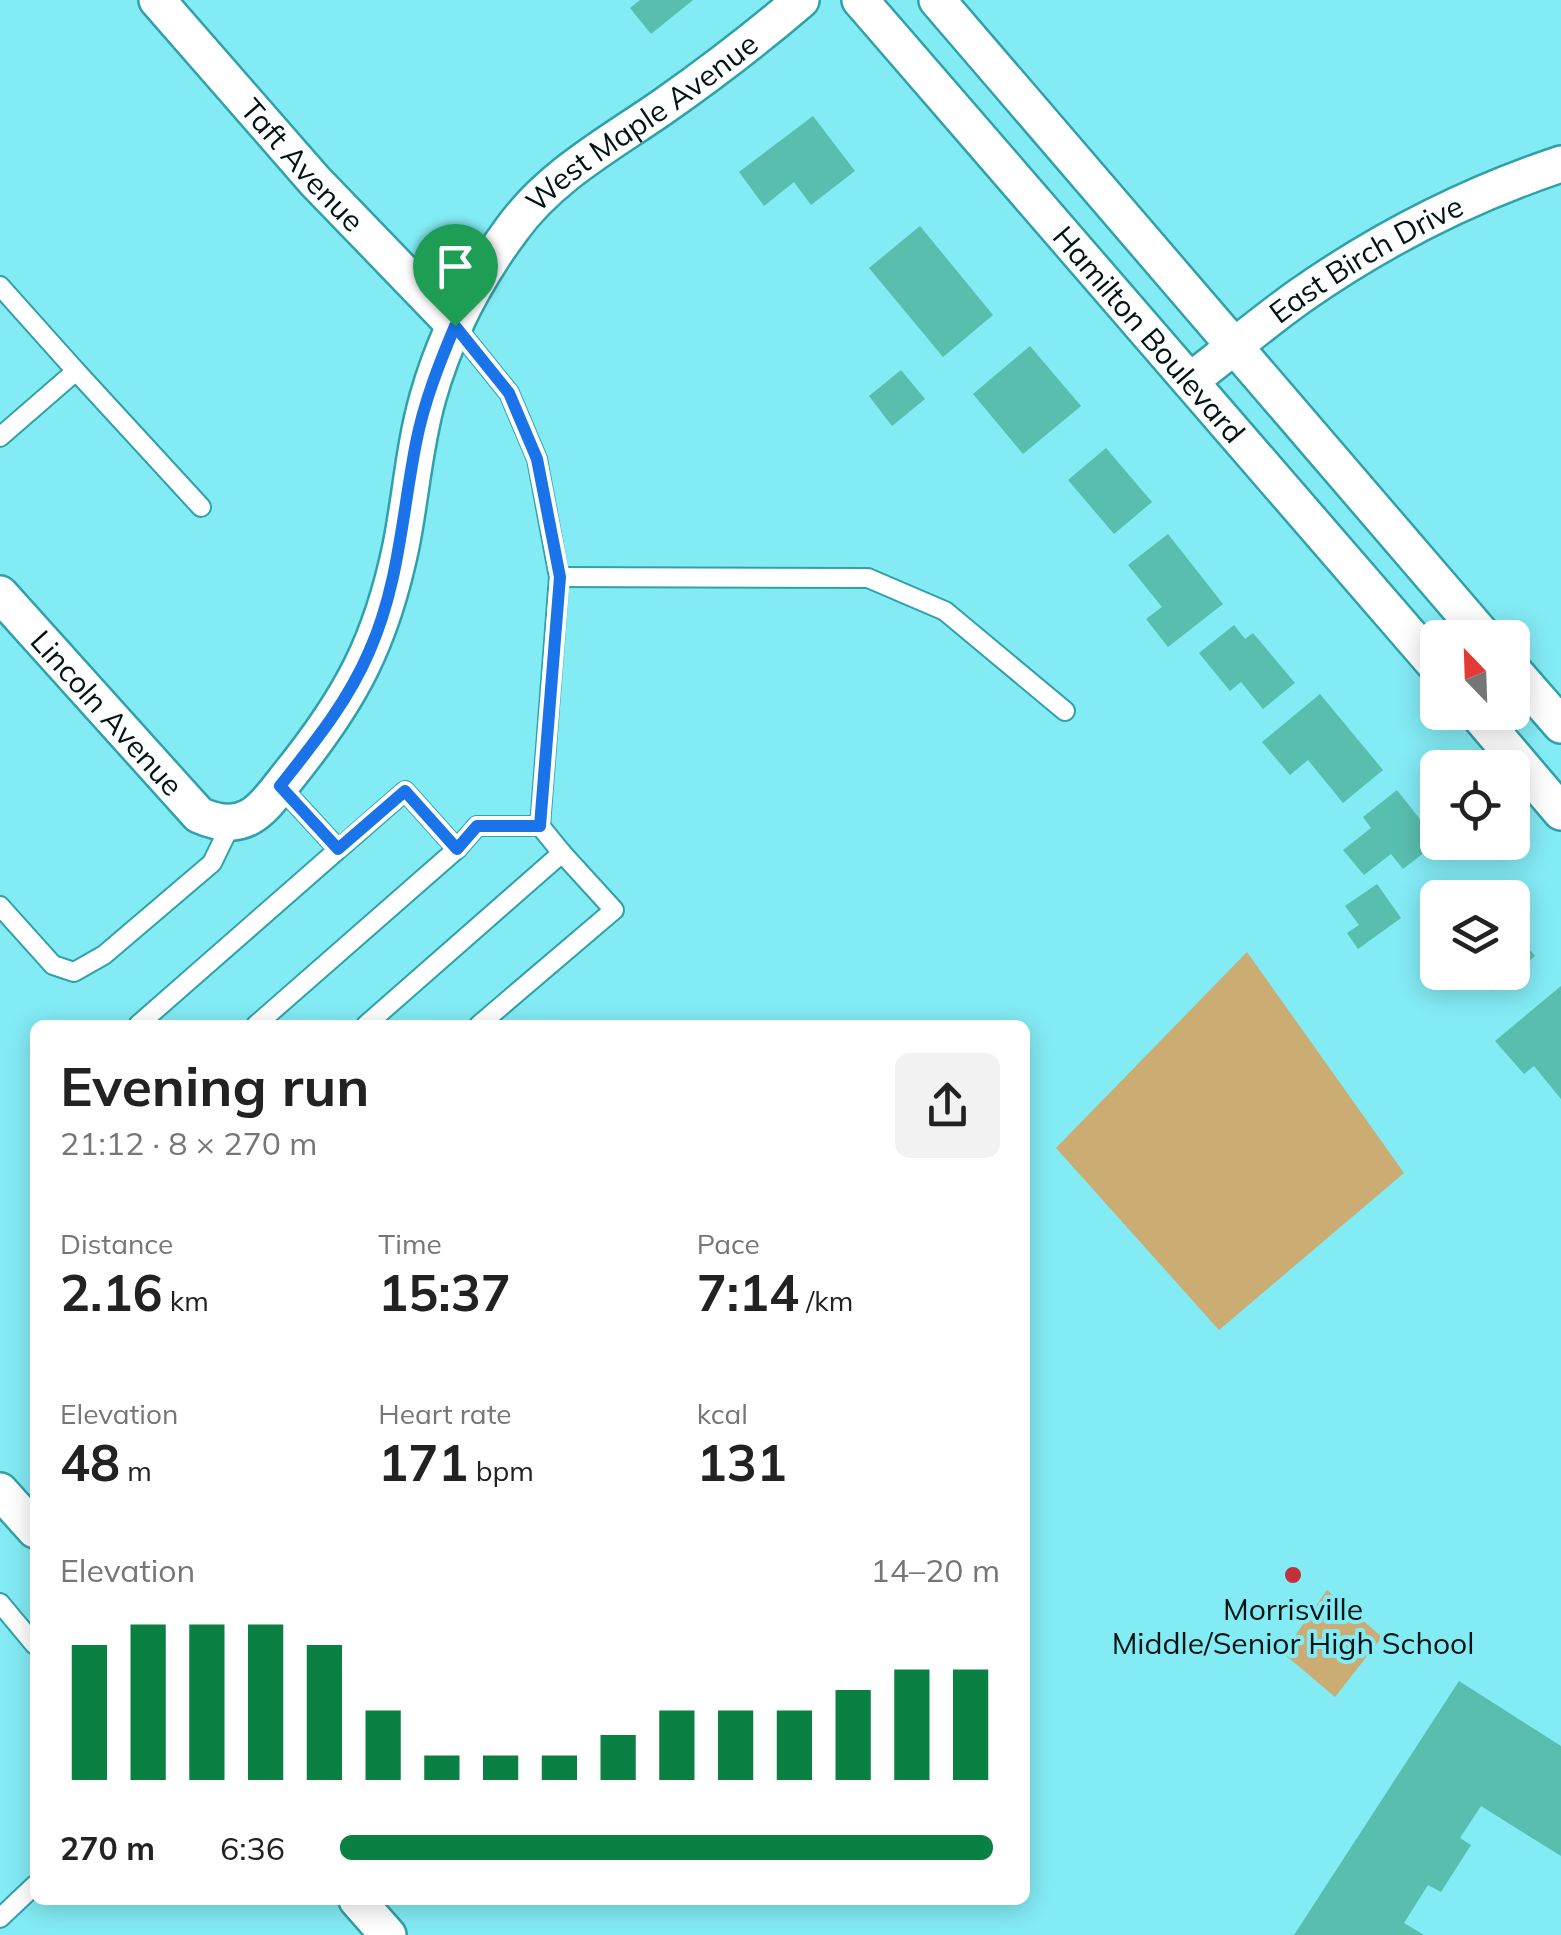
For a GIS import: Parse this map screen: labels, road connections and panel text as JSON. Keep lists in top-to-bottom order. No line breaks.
{"streets":{"street":["West Maple Avenue","Taft Avenue","East Birch Drive","Hamilton Boulevard","Lincoln Avenue"]},"crossings":[["West Maple Avenue","Taft Avenue"],["West Maple Avenue","Lincoln Avenue"],["East Birch Drive","Hamilton Boulevard"]],"places":["Morrisville Middle/Senior High School"],"north":"top left","page":{"heading":["Evening run","21:12 · 8 × 270 m"],"stats":[["Distance","2.16 km"],["Time","15:37"],["Pace","7:14 /km"],["Elevation","48 m"],["Heart rate","171 bpm"],["kcal","131"]],"chart":["Elevation","14–20 m"],"list":[{"name":"270 m","note":"6:36"}]}}
